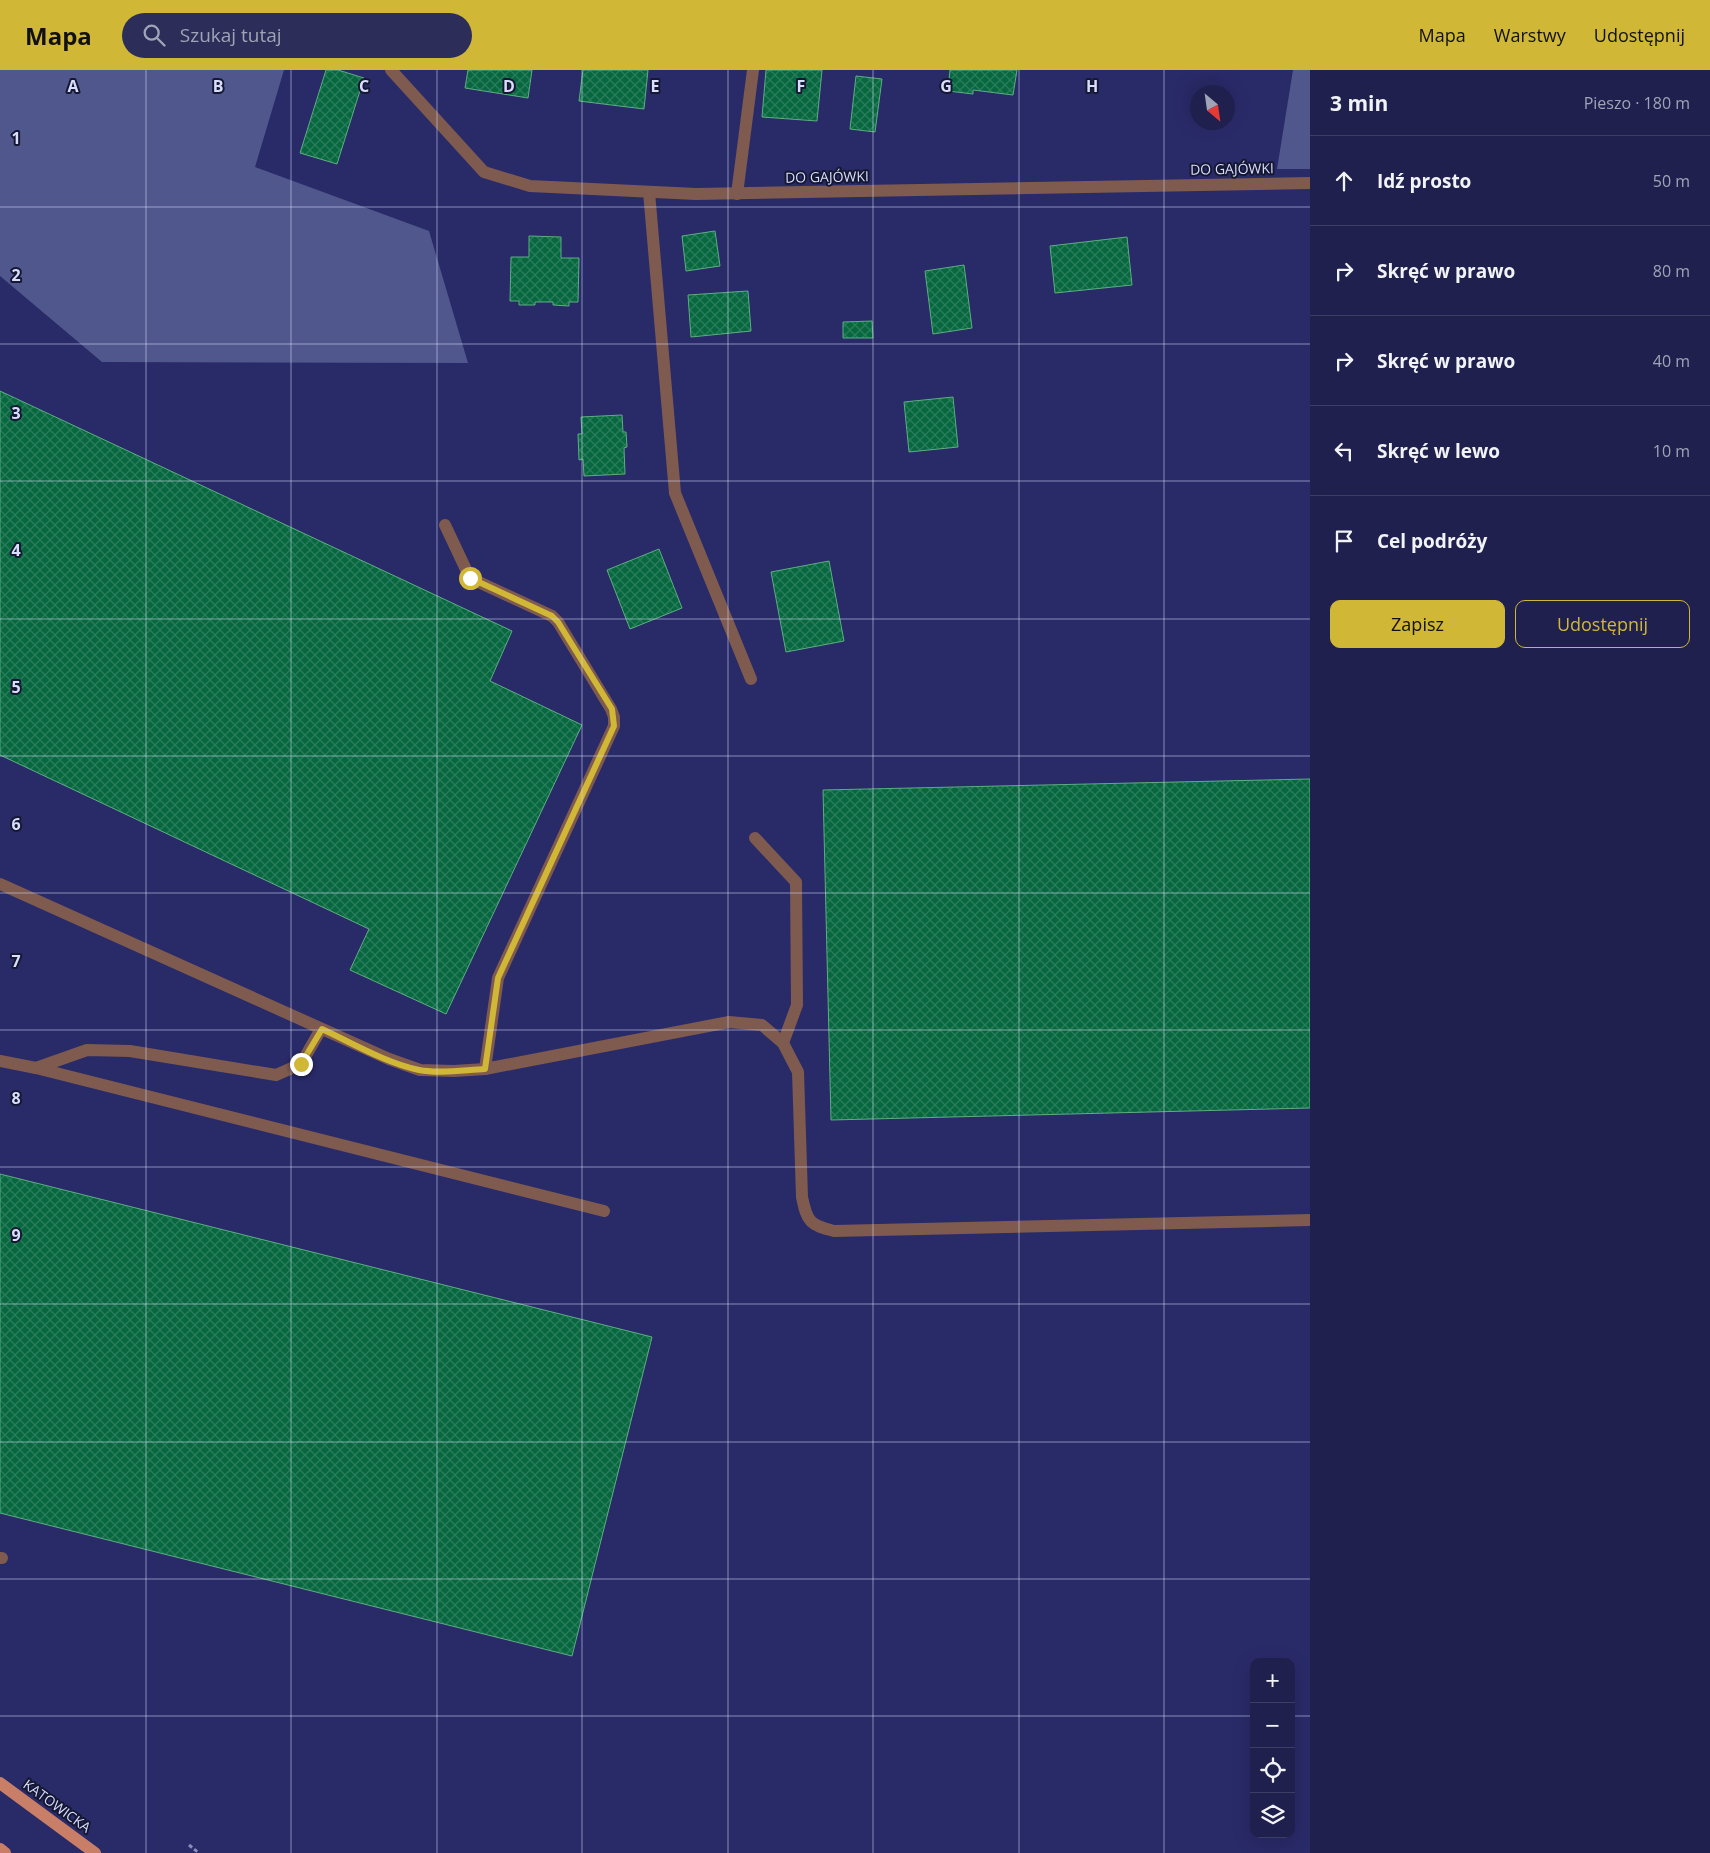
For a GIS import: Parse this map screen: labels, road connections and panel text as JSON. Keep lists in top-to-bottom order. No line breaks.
{"streets":{"main road":["KATOWICKA"],"street":["DO GAJÓWKI"]},"north":"bottom right","page":{"header":"Mapa","search":"Szukaj tutaj","nav":["Mapa","Warstwy","Udostępnij"],"heading":["3 min","Pieszo · 180 m"],"list":[["Idź prosto","50 m"],["Skręć w prawo","80 m"],["Skręć w prawo","40 m"],["Skręć w lewo","10 m"],"Cel podróży"],"buttons":["Zapisz","Udostępnij"],"map_buttons":["+","−"]},"grid":{"columns":["A","B","C","D","E","F","G","H"],"rows":["1","2","3","4","5","6","7","8","9"]}}
